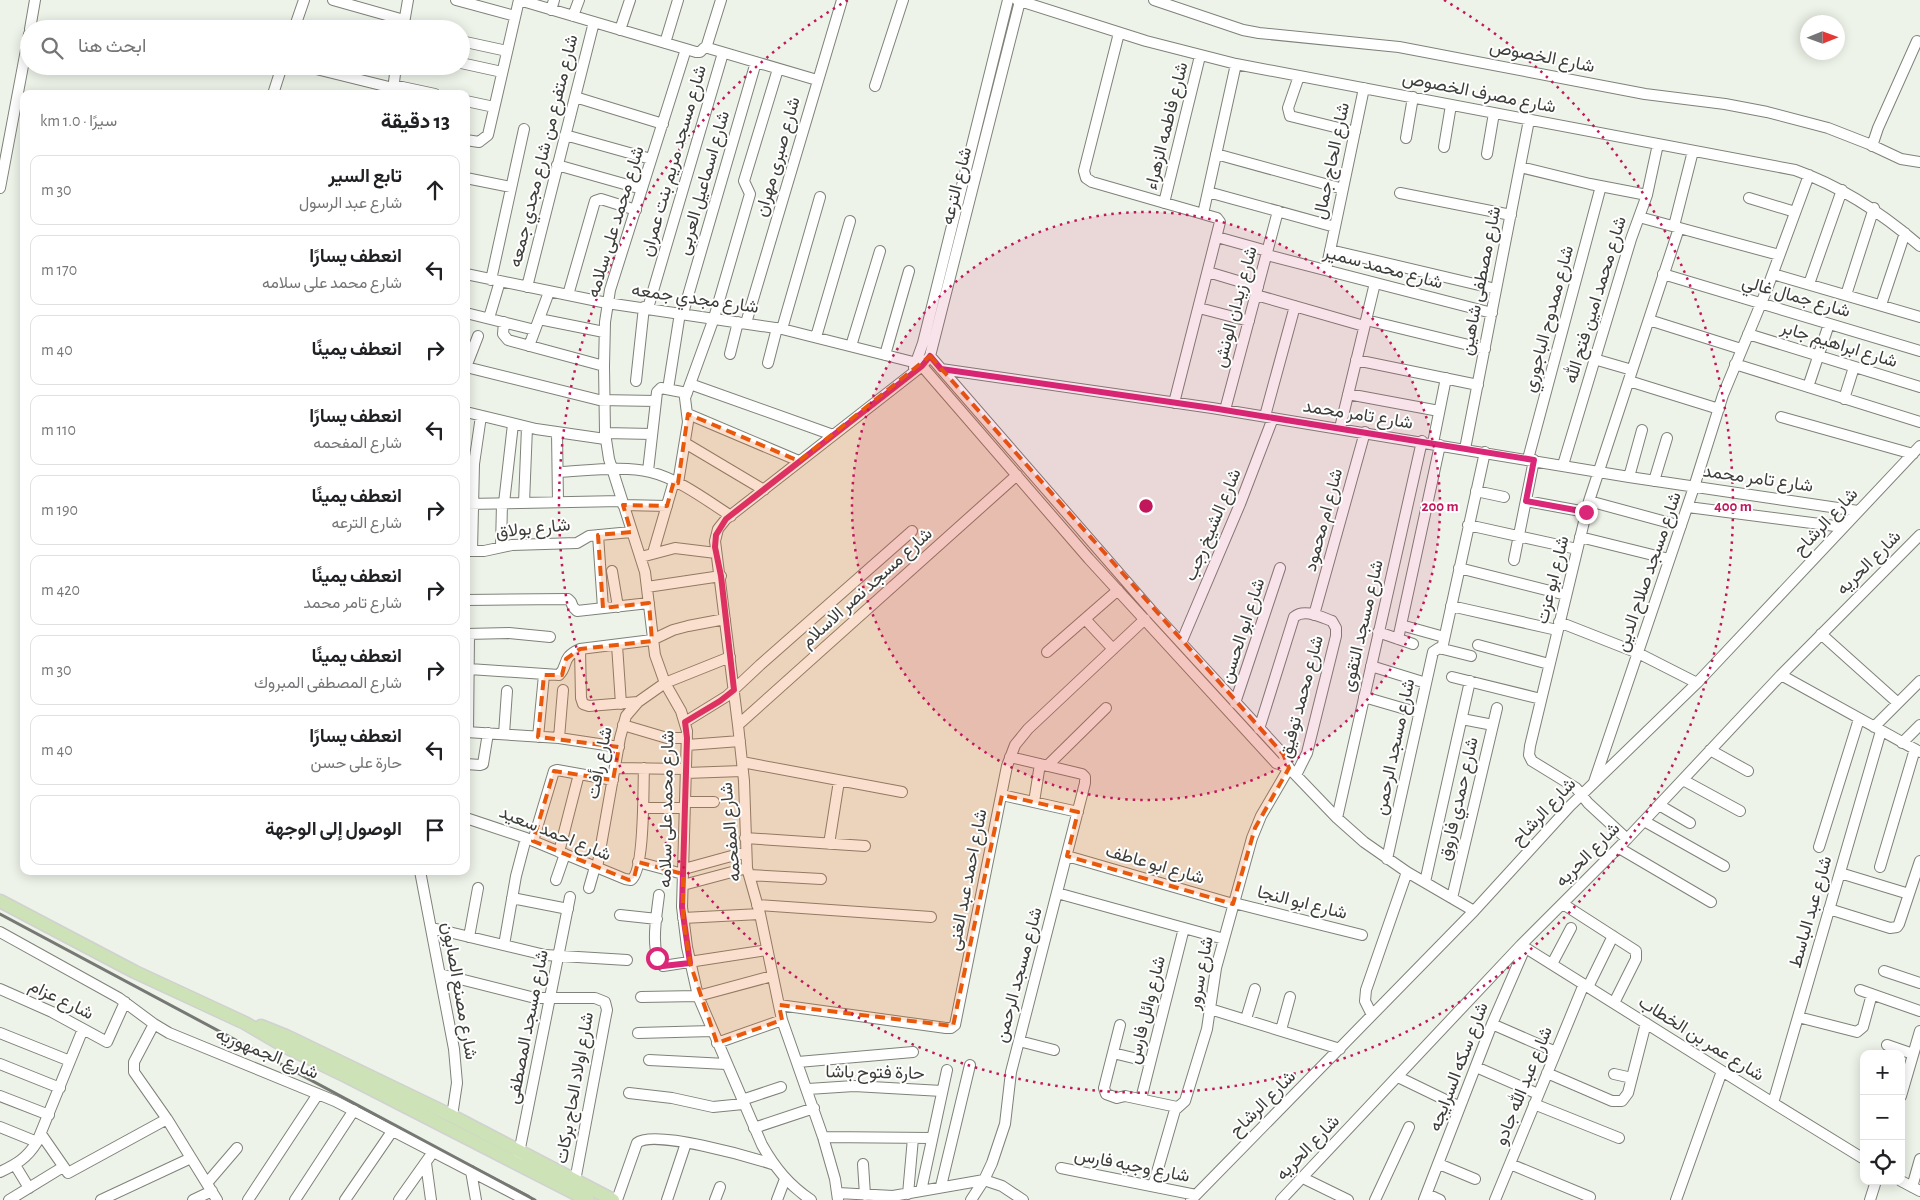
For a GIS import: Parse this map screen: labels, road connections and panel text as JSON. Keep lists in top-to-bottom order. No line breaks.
{"streets":{"main road":["شارع الجمهوريه"],"street":["شارع الخصوص","شارع مصرف الخصوص","شارع فاطمه الزهراء","شارع متفرع من شارع مجدي جمعه","شارع صبرى مهران","شارع مسجد مريم بنت عمران","شارع الحاج جمال","شارع اسماعيل العربى","شارع الترعه","شارع محمد على سلامه","شارع محمد سمير","شارع مصطفى شاهين","شارع جمال غالي","شارع مجدي جمعه","شارع محمد امين فتح الله","شارع زيدان الونش","شارع ممدوح الباجوري","شارع ابراهيم جابر","شارع تامر محمد","شارع ام محمود","شارع الرشاح","شارع الشيخ رجب","شارع بولاق","شارع الحريه","شارع مسجد صلاح الدين","شارع ابو عزت","شارع مسجد نصر الاسلام","شارع مسجد التقوى","شارع ابو الحسن","شارع محمد توفيق","شارع مسجد الرحمن","شارع رأفت","شارع حمدي فاروق","شارع المفحمه","شارع احمد سعيد","شارع ابو عاطف","شارع احمد عبد الغنى","شارع ابو النجا","شارع عبد الباسط","شارع سرور","شارع مصنع الصابون","شارع عزام","شارع وائل فارس","شارع مسجد المصطفى","شارع عمر بن الخطاب","شارع سكه السرايجه","حارة فتوح باشا","شارع عبد الله جادو","شارع اولاد الحاج بركات","شارع وجيه فارس"]},"crossings":[["شارع مصرف الخصوص","شارع فاطمه الزهراء"],["شارع مصرف الخصوص","شارع الحاج جمال"],["شارع مصرف الخصوص","شارع الترعه"],["شارع مصرف الخصوص","شارع مصطفى شاهين"],["شارع مصرف الخصوص","شارع محمد امين فتح الله"],["شارع مصرف الخصوص","شارع مسجد صلاح الدين"],["شارع مصرف الخصوص","شارع ابو عزت"],["شارع متفرع من شارع مجدي جمعه","شارع مجدي جمعه"],["شارع صبرى مهران","شارع مجدي جمعه"],["شارع مسجد مريم بنت عمران","شارع مجدي جمعه"],["شارع الحاج جمال","شارع محمد سمير"],["شارع اسماعيل العربى","شارع مجدي جمعه"],["شارع الترعه","شارع مجدي جمعه"],["شارع الترعه","شارع المفحمه"],["شارع محمد على سلامه","شارع مجدي جمعه"],["شارع محمد على سلامه","شارع بولاق"],["شارع محمد على سلامه","شارع رأفت"],["شارع محمد سمير","شارع مصطفى شاهين"],["شارع محمد سمير","شارع زيدان الونش"],["شارع مصطفى شاهين","شارع تامر محمد"],["شارع جمال غالي","شارع مسجد صلاح الدين"],["شارع جمال غالي","شارع ابو عزت"],["شارع محمد امين فتح الله","شارع تامر محمد"],["شارع زيدان الونش","شارع تامر محمد"],["شارع ممدوح الباجوري","شارع تامر محمد"],["شارع ابراهيم جابر","شارع مسجد صلاح الدين"],["شارع تامر محمد","شارع ام محمود"],["شارع تامر محمد","شارع الرشاح"],["شارع تامر محمد","شارع الشيخ رجب"],["شارع تامر محمد","شارع مسجد صلاح الدين"],["شارع تامر محمد","شارع ابو عزت"],["شارع تامر محمد","شارع مسجد التقوى"],["شارع ام محمود","شارع محمد توفيق"],["شارع الرشاح","شارع مسجد صلاح الدين"],["شارع الرشاح","شارع ابو عزت"],["شارع الرشاح","شارع وجيه فارس"],["شارع الحريه","شارع ابو عزت"],["شارع الحريه","شارع عمر بن الخطاب"],["شارع الحريه","شارع سكه السرايجه"],["شارع مسجد نصر الاسلام","شارع المفحمه"],["شارع محمد توفيق","شارع سرور"],["شارع مسجد الرحمن","شارع ابو عاطف"],["شارع رأفت","شارع المفحمه"],["شارع رأفت","شارع احمد سعيد"],["شارع المفحمه","شارع احمد عبد الغنى"],["شارع المفحمه","حارة فتوح باشا"],["شارع ابو عاطف","شارع ابو النجا"],["شارع ابو عاطف","شارع سرور"],["شارع ابو النجا","شارع سرور"],["شارع عبد الباسط","شارع عمر بن الخطاب"],["شارع سرور","شارع وجيه فارس"],["شارع مصنع الصابون","شارع الجمهوريه"],["شارع عزام","شارع الجمهوريه"],["شارع مسجد المصطفى","شارع الجمهوريه"],["شارع مسجد المصطفى","شارع اولاد الحاج بركات"],["شارع عمر بن الخطاب","شارع سكه السرايجه"],["شارع عمر بن الخطاب","شارع عبد الله جادو"],["شارع الجمهوريه","شارع اولاد الحاج بركات"]],"north":"right","page":{"search":"ابحث هنا","heading":["13 دقيقة","سيرًا · 1.0 km"],"list":[["تابع السير","شارع عبد الرسول","30 m"],["انعطف يسارًا","شارع محمد على سلامه","170 m"],["انعطف يمينًا","40 m"],["انعطف يسارًا","شارع المفحمه","110 m"],["انعطف يمينًا","شارع الترعه","190 m"],["انعطف يمينًا","شارع تامر محمد","420 m"],["انعطف يمينًا","شارع المصطفى المبروك","30 m"],["انعطف يسارًا","حارة على حسن","40 m"],"الوصول إلى الوجهة"],"map_buttons":["+","−"]},"rings":["200 m","400 m"]}
